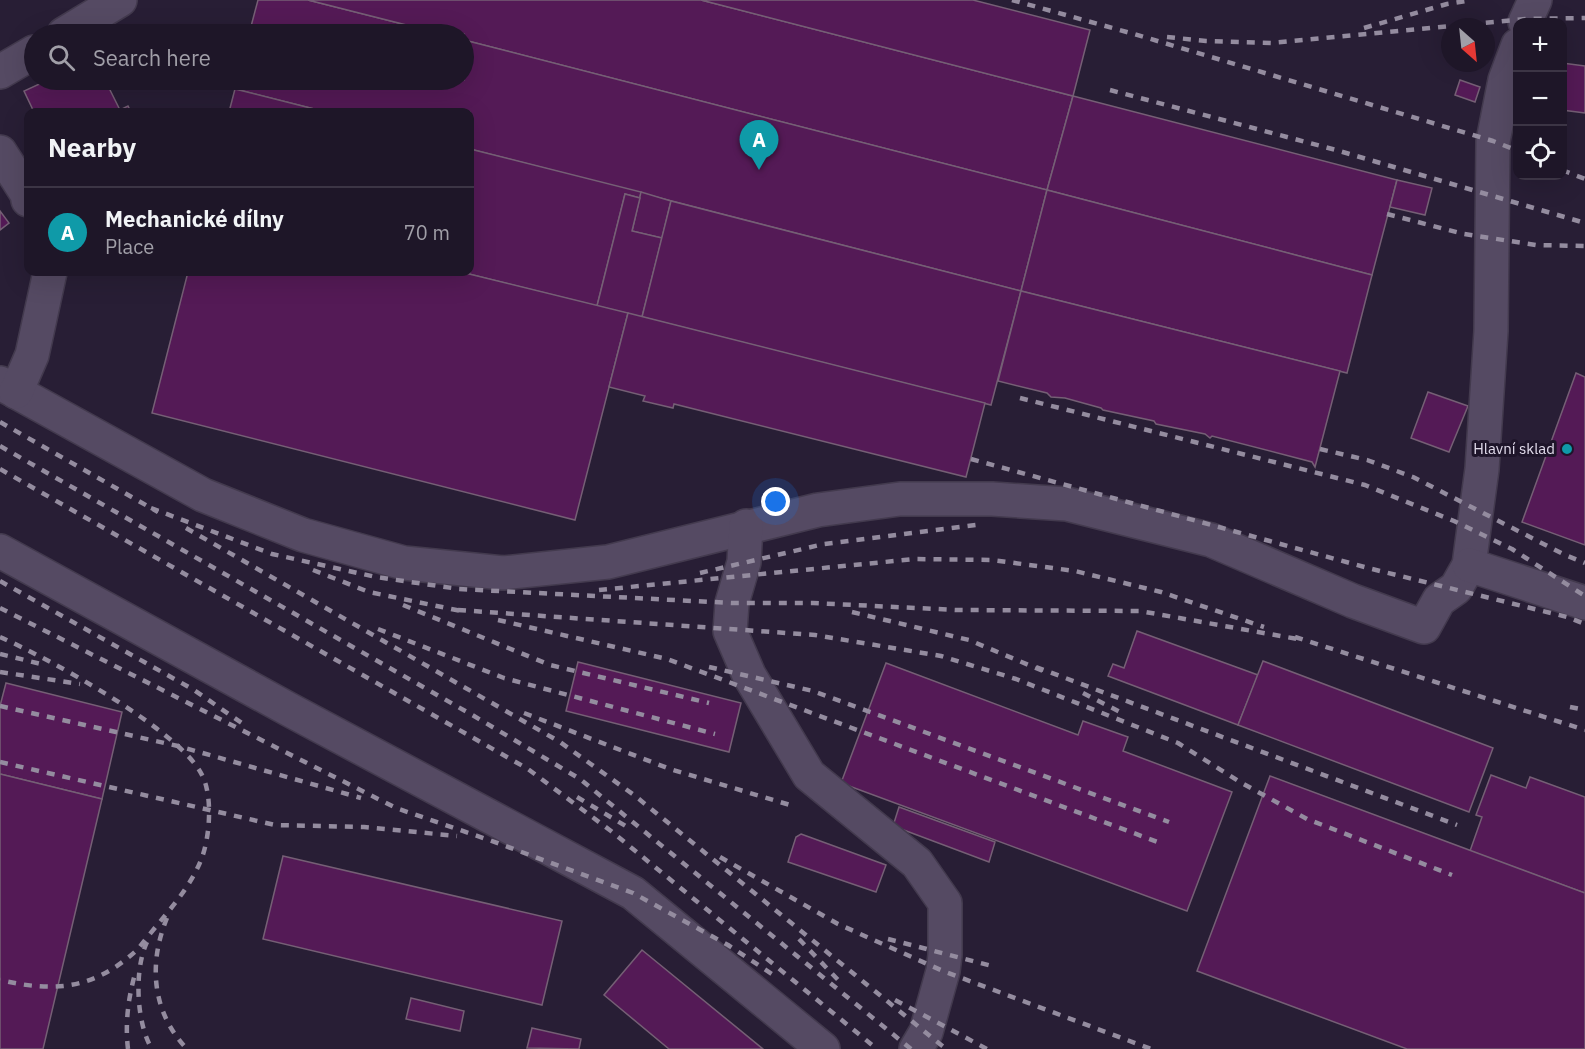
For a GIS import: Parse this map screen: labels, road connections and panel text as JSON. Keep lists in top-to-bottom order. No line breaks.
{"places":["Hlavní sklad"],"north":"bottom right","page":{"map_buttons":["+","−"],"search":"Search here","heading":"Nearby","pins":"A","list":[{"mark":"A","name":"Mechanické dílny","note":"Place","value":"70 m"}]}}
